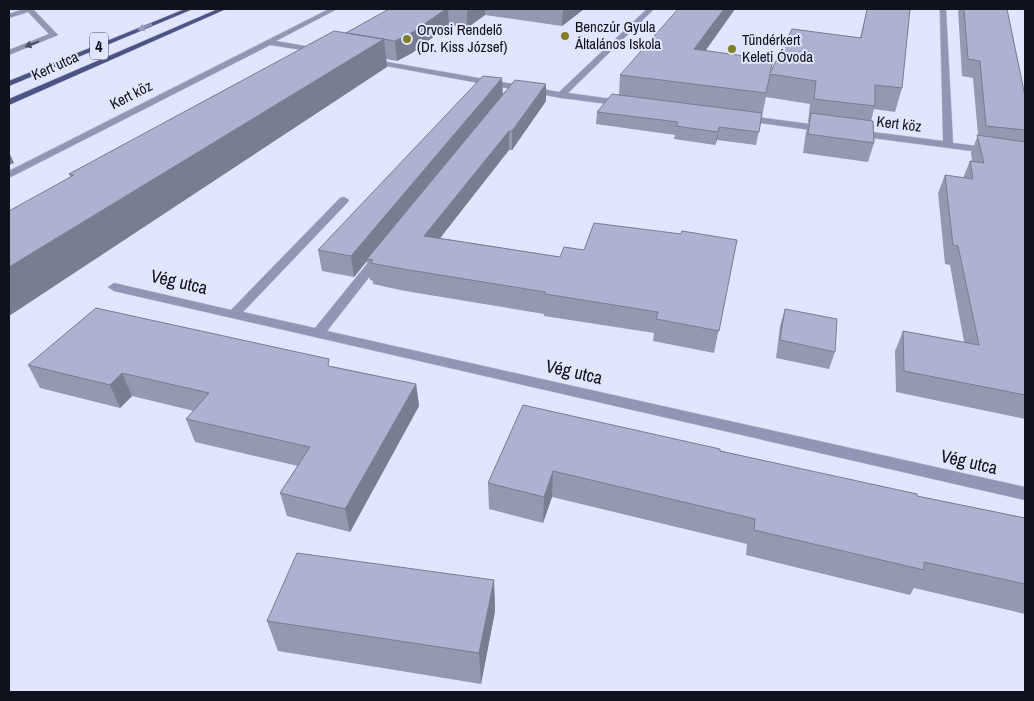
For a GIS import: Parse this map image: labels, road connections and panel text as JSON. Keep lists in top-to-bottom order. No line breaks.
{"streets":{"main road":["4","Kert utca"],"street":["Kert köz","Vég utca"]},"places":["Benczúr Gyula Általános Iskola","Orvosi Rendelő (Dr. Kiss József)","Tündérkert Keleti Óvoda"]}
